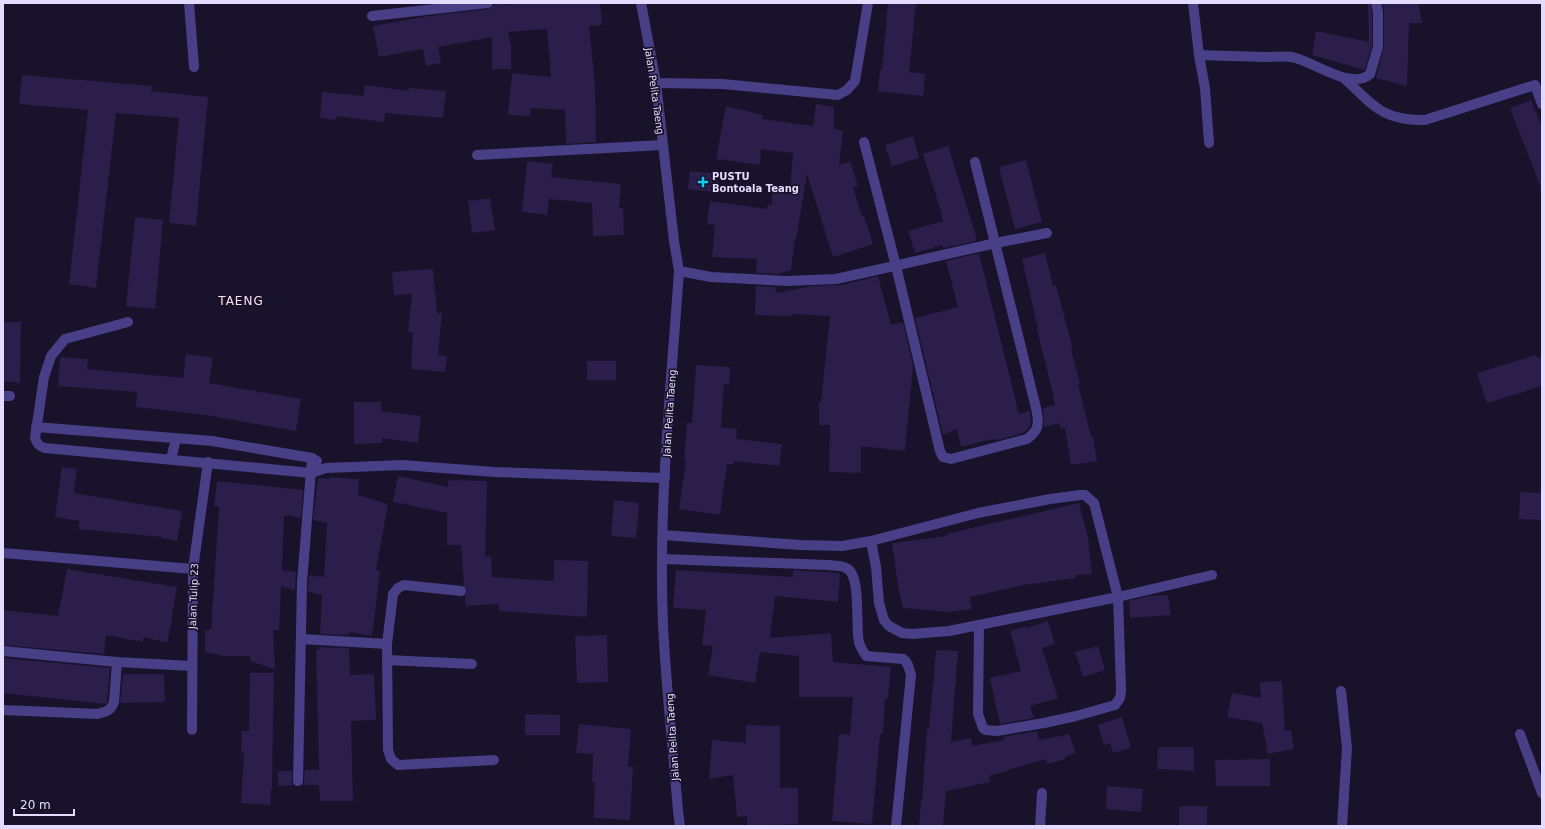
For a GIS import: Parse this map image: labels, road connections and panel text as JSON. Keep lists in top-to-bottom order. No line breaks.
{"streets":{"street":["Jalan Pelita Taeng","Jalan Tulip 23"]},"districts":["TAENG"],"places":{"health":["PUSTU Bontoala Teang"]},"scale_bar":"20 m"}
